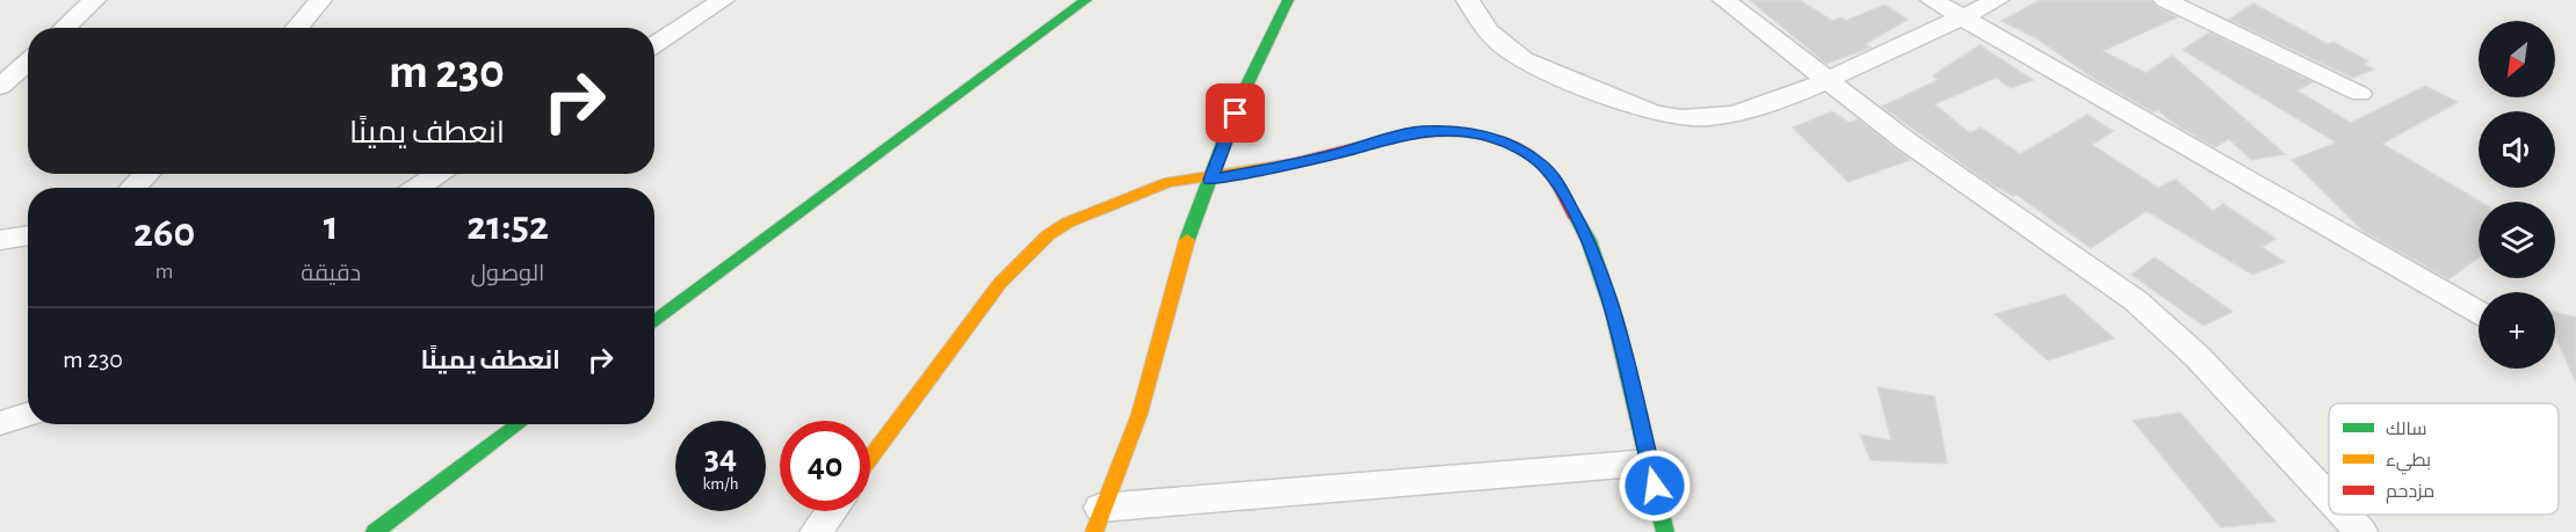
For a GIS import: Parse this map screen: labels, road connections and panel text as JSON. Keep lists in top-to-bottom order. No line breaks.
{"legend":["سالك","بطيء","مزدحم"],"north":"bottom left","page":{"map_buttons":"+","turn":["230 m","انعطف يمينًا"],"eta":["21:52","الوصول","1","دقيقة","260","m"],"list":[{"name":"انعطف يمينًا","value":"230 m"}],"speed":"34 km/h","limit":"40"}}
